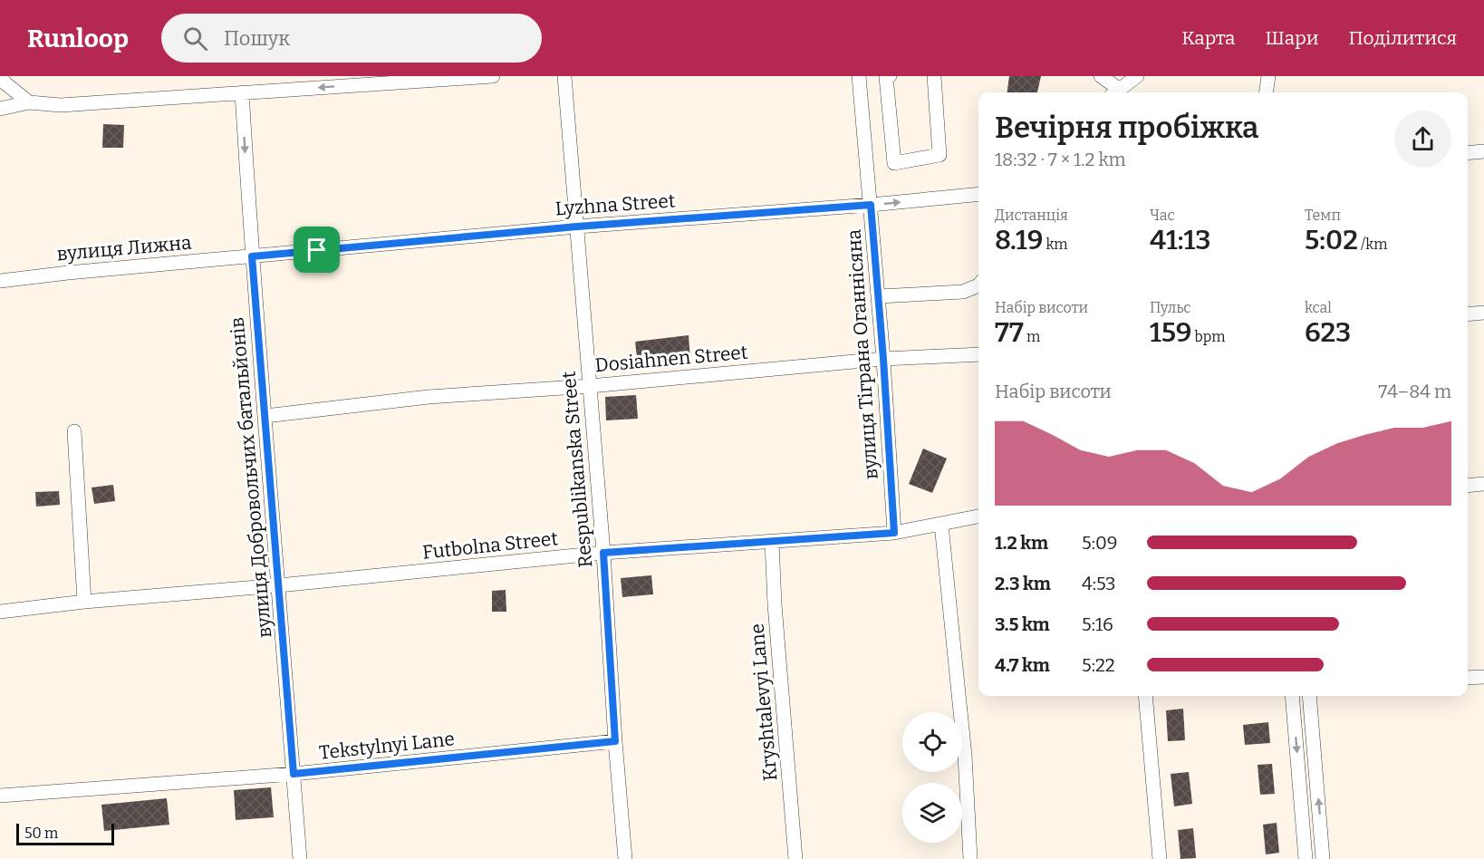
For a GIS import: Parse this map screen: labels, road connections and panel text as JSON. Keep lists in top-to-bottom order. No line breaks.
{"streets":{"street":["Lyzhna Street","вулиця Лижна","вулиця Тіграна Оганнісяна","Dosiahnen Street","Respublikanska Street","вулиця Добровольчих батальйонів","Futbolna Street","Kryshtalevyi Lane","Tekstylnyi Lane"]},"crossings":[["Lyzhna Street","вулиця Лижна"],["Lyzhna Street","вулиця Тіграна Оганнісяна"],["Lyzhna Street","Respublikanska Street"],["Lyzhna Street","вулиця Добровольчих батальйонів"],["вулиця Лижна","вулиця Добровольчих батальйонів"],["вулиця Тіграна Оганнісяна","Dosiahnen Street"],["вулиця Тіграна Оганнісяна","Futbolna Street"],["Dosiahnen Street","Respublikanska Street"],["Dosiahnen Street","вулиця Добровольчих батальйонів"],["Respublikanska Street","Futbolna Street"],["Respublikanska Street","Tekstylnyi Lane"],["вулиця Добровольчих батальйонів","Futbolna Street"],["вулиця Добровольчих батальйонів","Tekstylnyi Lane"],["Futbolna Street","Kryshtalevyi Lane"]],"scale_bar":"50 m","page":{"header":"Runloop","search":"Пошук","nav":["Карта","Шари","Поділитися"],"heading":["Вечірня пробіжка","18:32 · 7 × 1.2 km"],"stats":[["Дистанція","8.19 km"],["Час","41:13"],["Темп","5:02 /km"],["Набір висоти","77 m"],["Пульс","159 bpm"],["kcal","623"]],"chart":["Набір висоти","74–84 m"],"list":[{"name":"1.2 km","note":"5:09"},{"name":"2.3 km","note":"4:53"},{"name":"3.5 km","note":"5:16"},{"name":"4.7 km","note":"5:22"}],"scale":"50 m"}}
